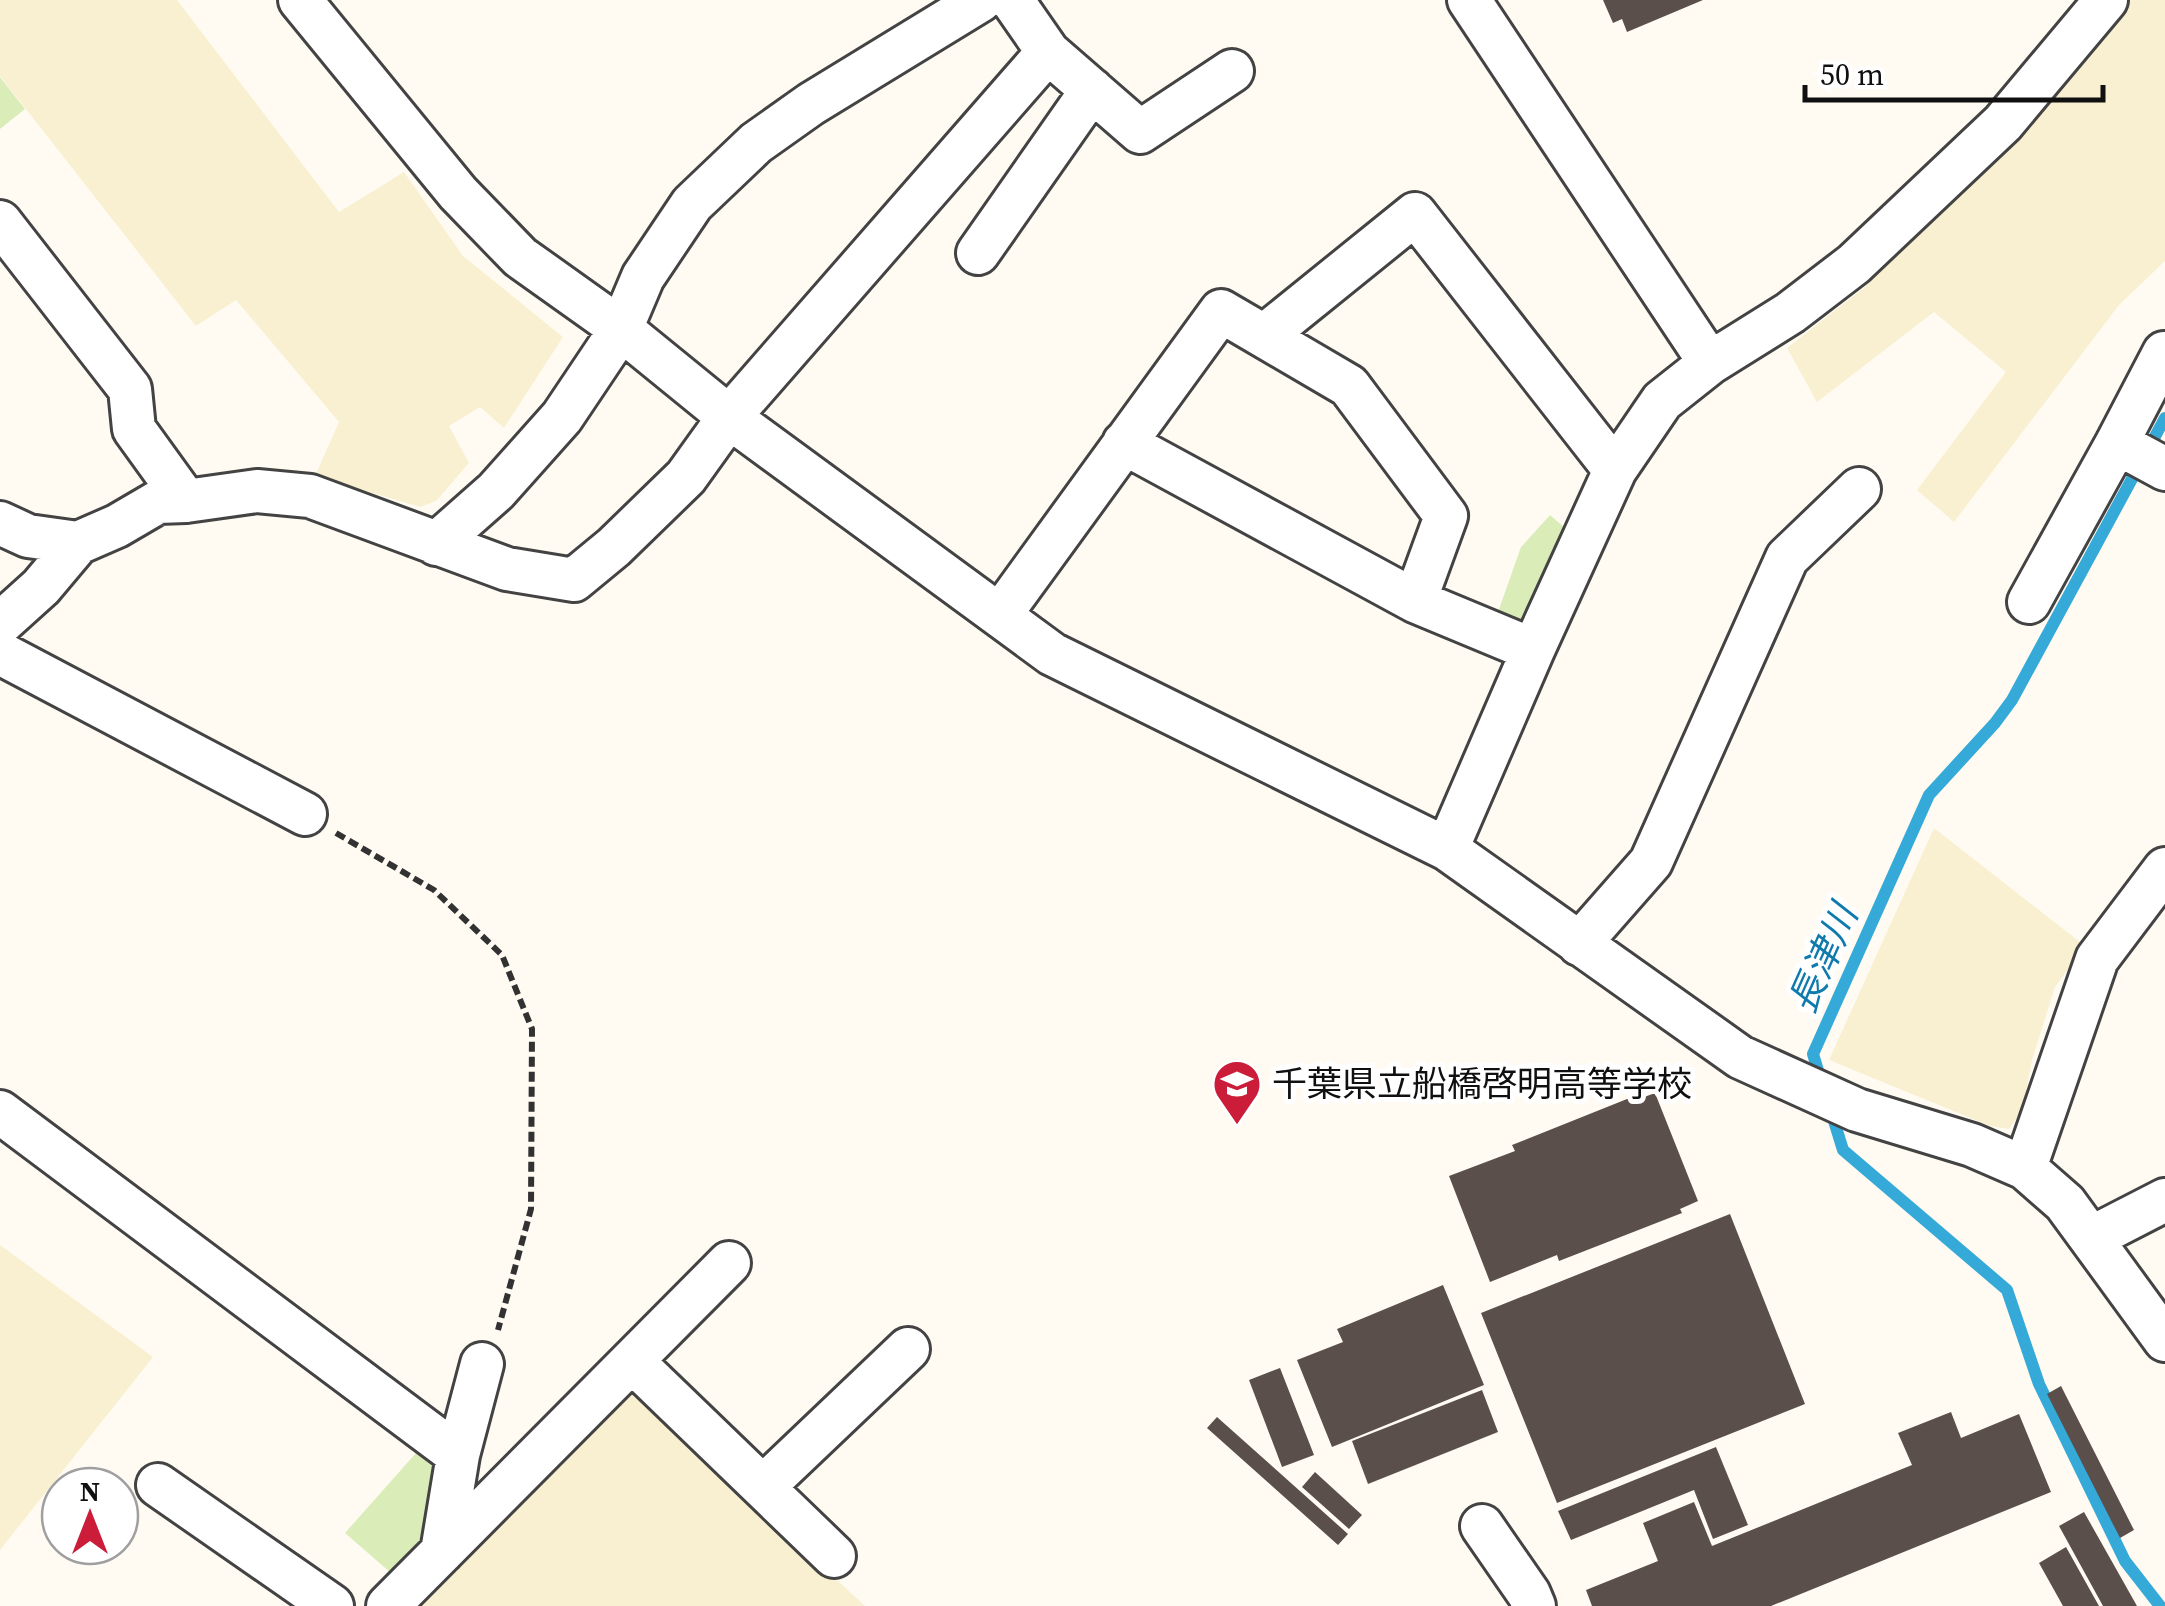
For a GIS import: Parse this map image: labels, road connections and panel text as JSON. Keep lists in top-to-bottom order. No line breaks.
{"water":["長津川"],"places":{"school or university":["千葉県立船橋啓明高等学校"]},"scale_bar":"50 m","north":"top"}
